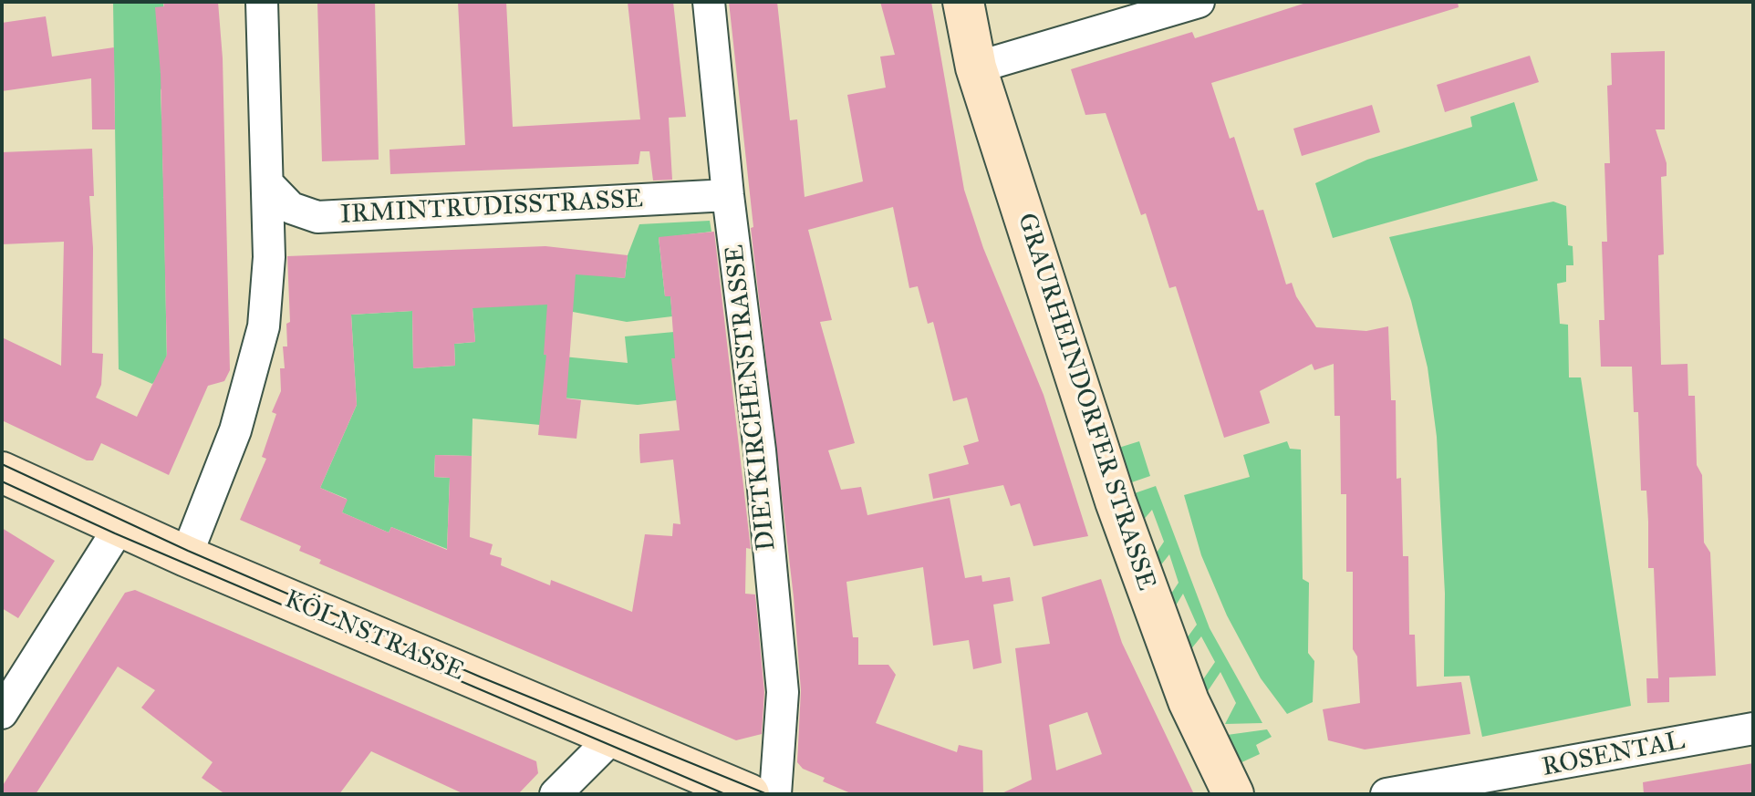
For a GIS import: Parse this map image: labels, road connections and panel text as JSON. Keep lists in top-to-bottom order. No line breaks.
{"streets":{"street":["IRMINTRUDISSTRASSE","DIETKIRCHENSTRASSE","GRAURHEINDORFER STRASSE","KÖLNSTRASSE","ROSENTAL"]},"crossings":[["IRMINTRUDISSTRASSE","DIETKIRCHENSTRASSE"]]}
